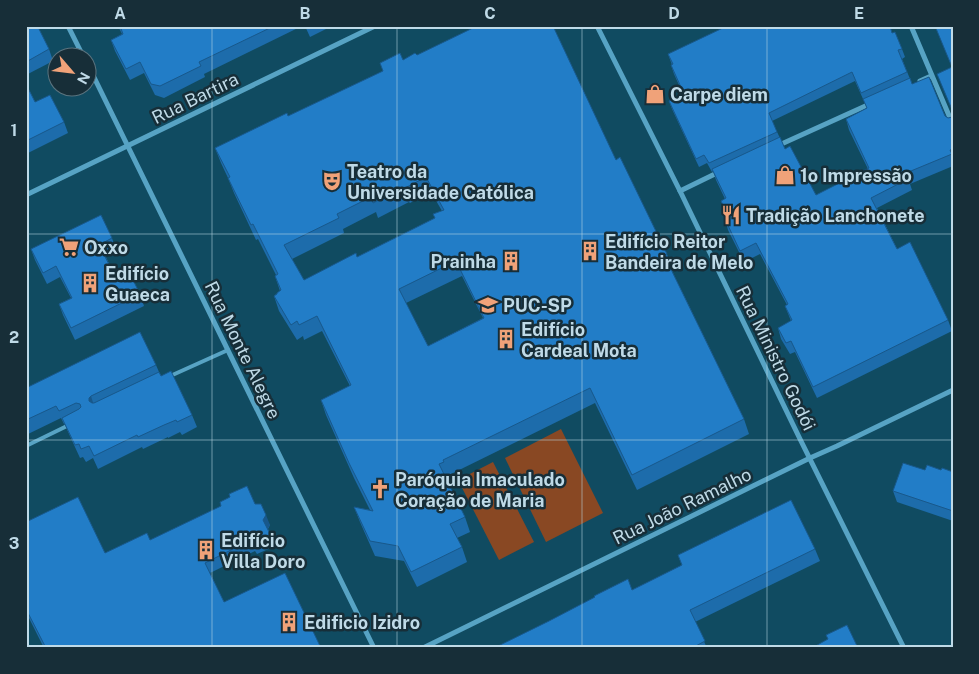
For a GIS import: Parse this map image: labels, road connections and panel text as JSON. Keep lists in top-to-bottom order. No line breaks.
{"streets":{"street":["Rua Bartira","Rua Monte Alegre","Rua Ministro Godói","Rua João Ramalho"]},"crossings":[["Rua Bartira","Rua Monte Alegre"],["Rua Ministro Godói","Rua João Ramalho"]],"places":{"shop":["Carpe diem","1o Impressão"],"theatre":["Teatro da Universidade Católica"],"restaurant":["Tradição Lanchonete"],"supermarket":["Oxxo"],"building":["Edifício Reitor Bandeira de Melo","Prainha","Edifício Guaeca","Edifício Cardeal Mota","Edifício Villa Doro","Edificio Izidro"],"school or university":["PUC-SP"],"church":["Paróquia Imaculado Coração de Maria"]},"north":"bottom right","grid":{"columns":["A","B","C","D","E"],"rows":["1","2","3"]}}
